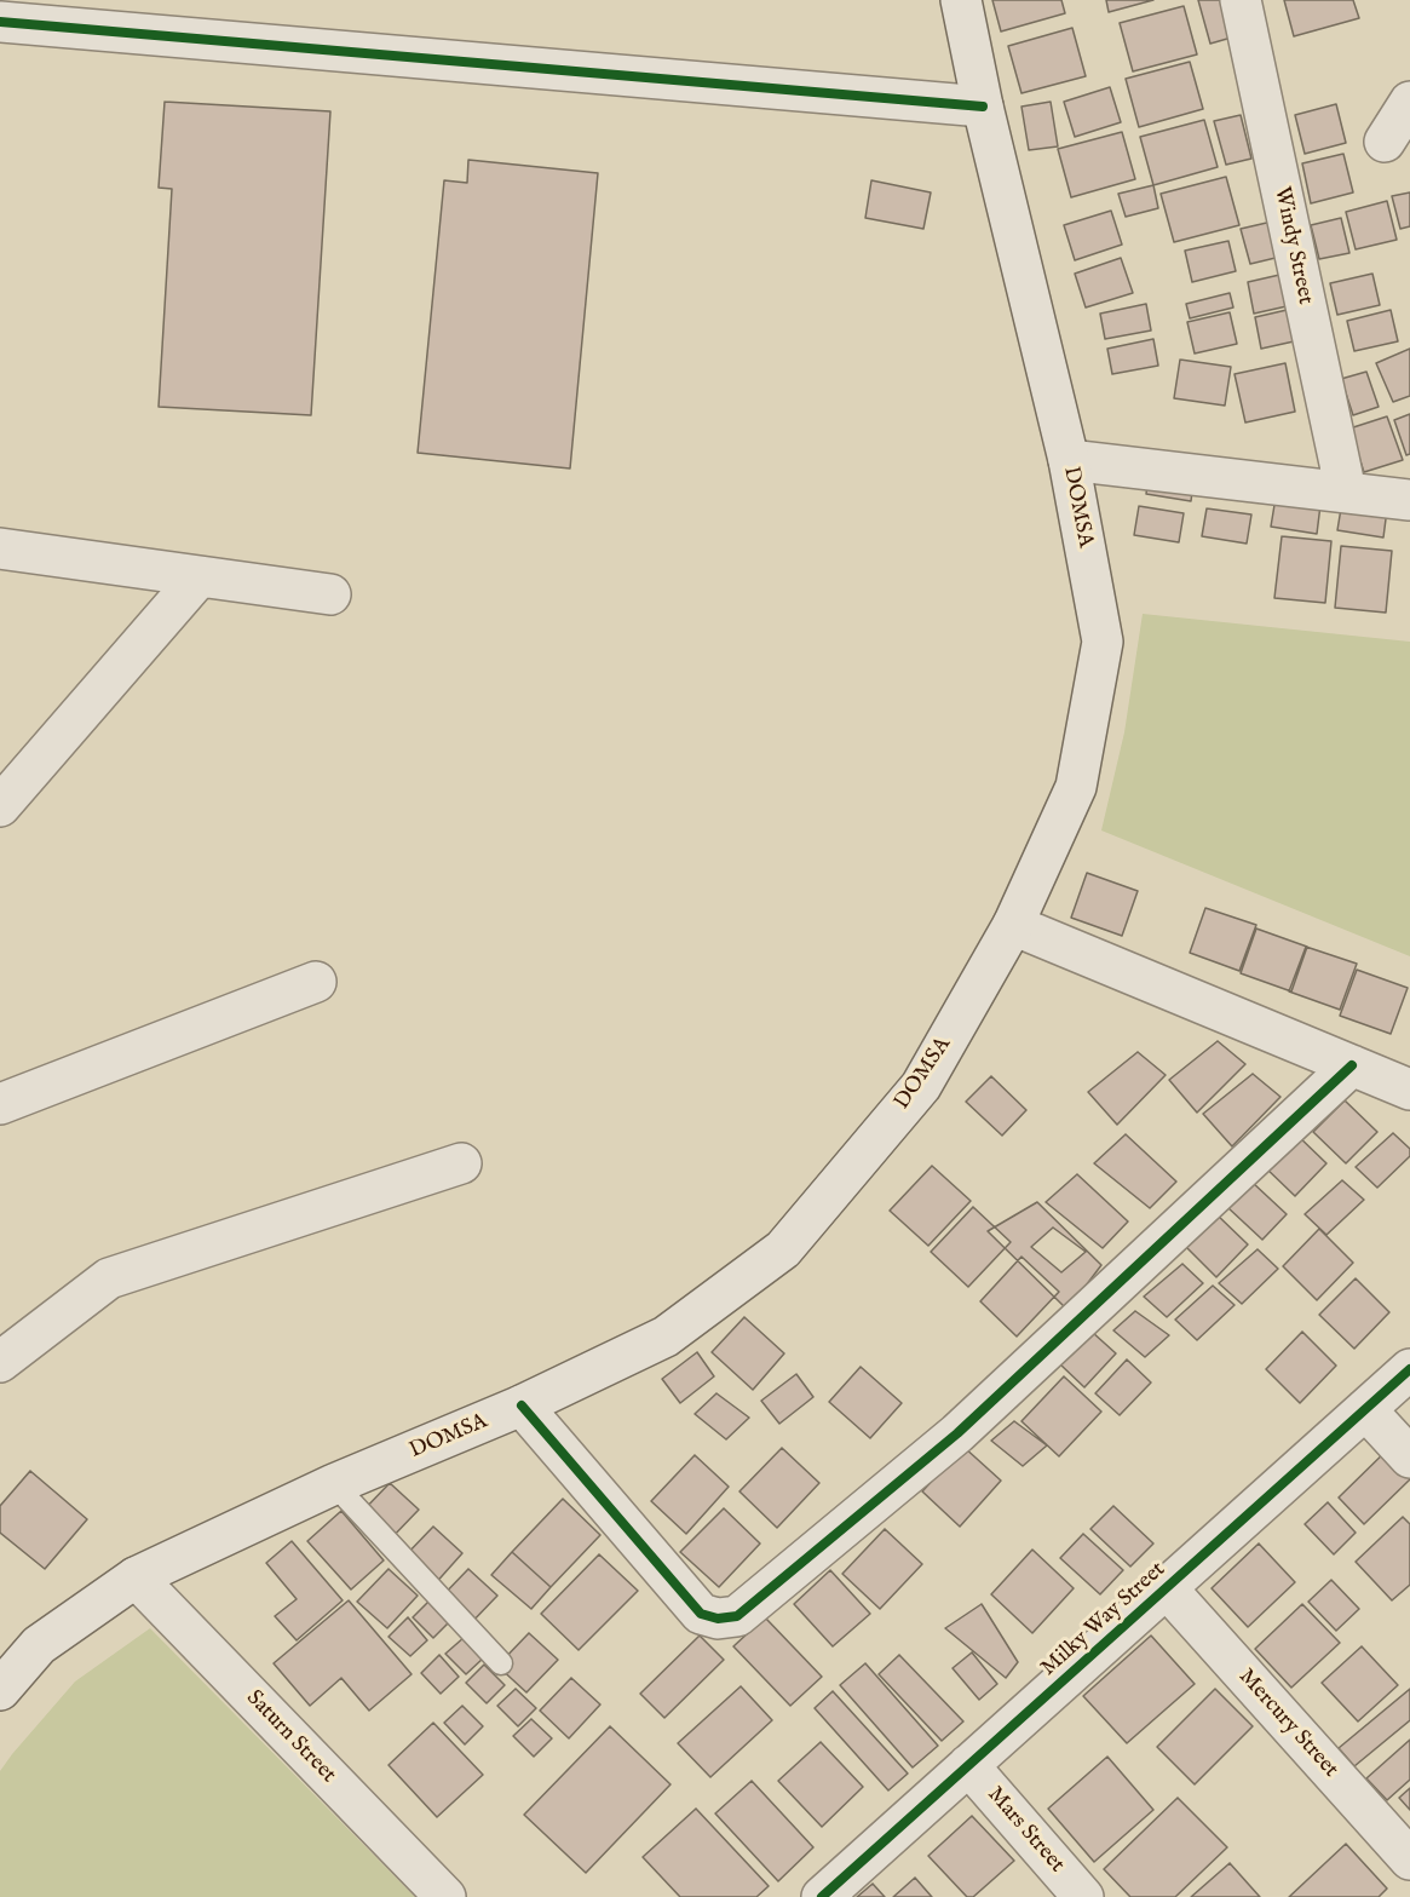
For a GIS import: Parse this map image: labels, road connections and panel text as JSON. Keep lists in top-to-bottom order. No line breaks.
{"streets":{"street":["Windy Street","DOMSA","Milky Way Street","Mercury Street","Saturn Street","Mars Street"]},"crossings":[["DOMSA","Saturn Street"],["Milky Way Street","Mercury Street"],["Milky Way Street","Mars Street"]]}
